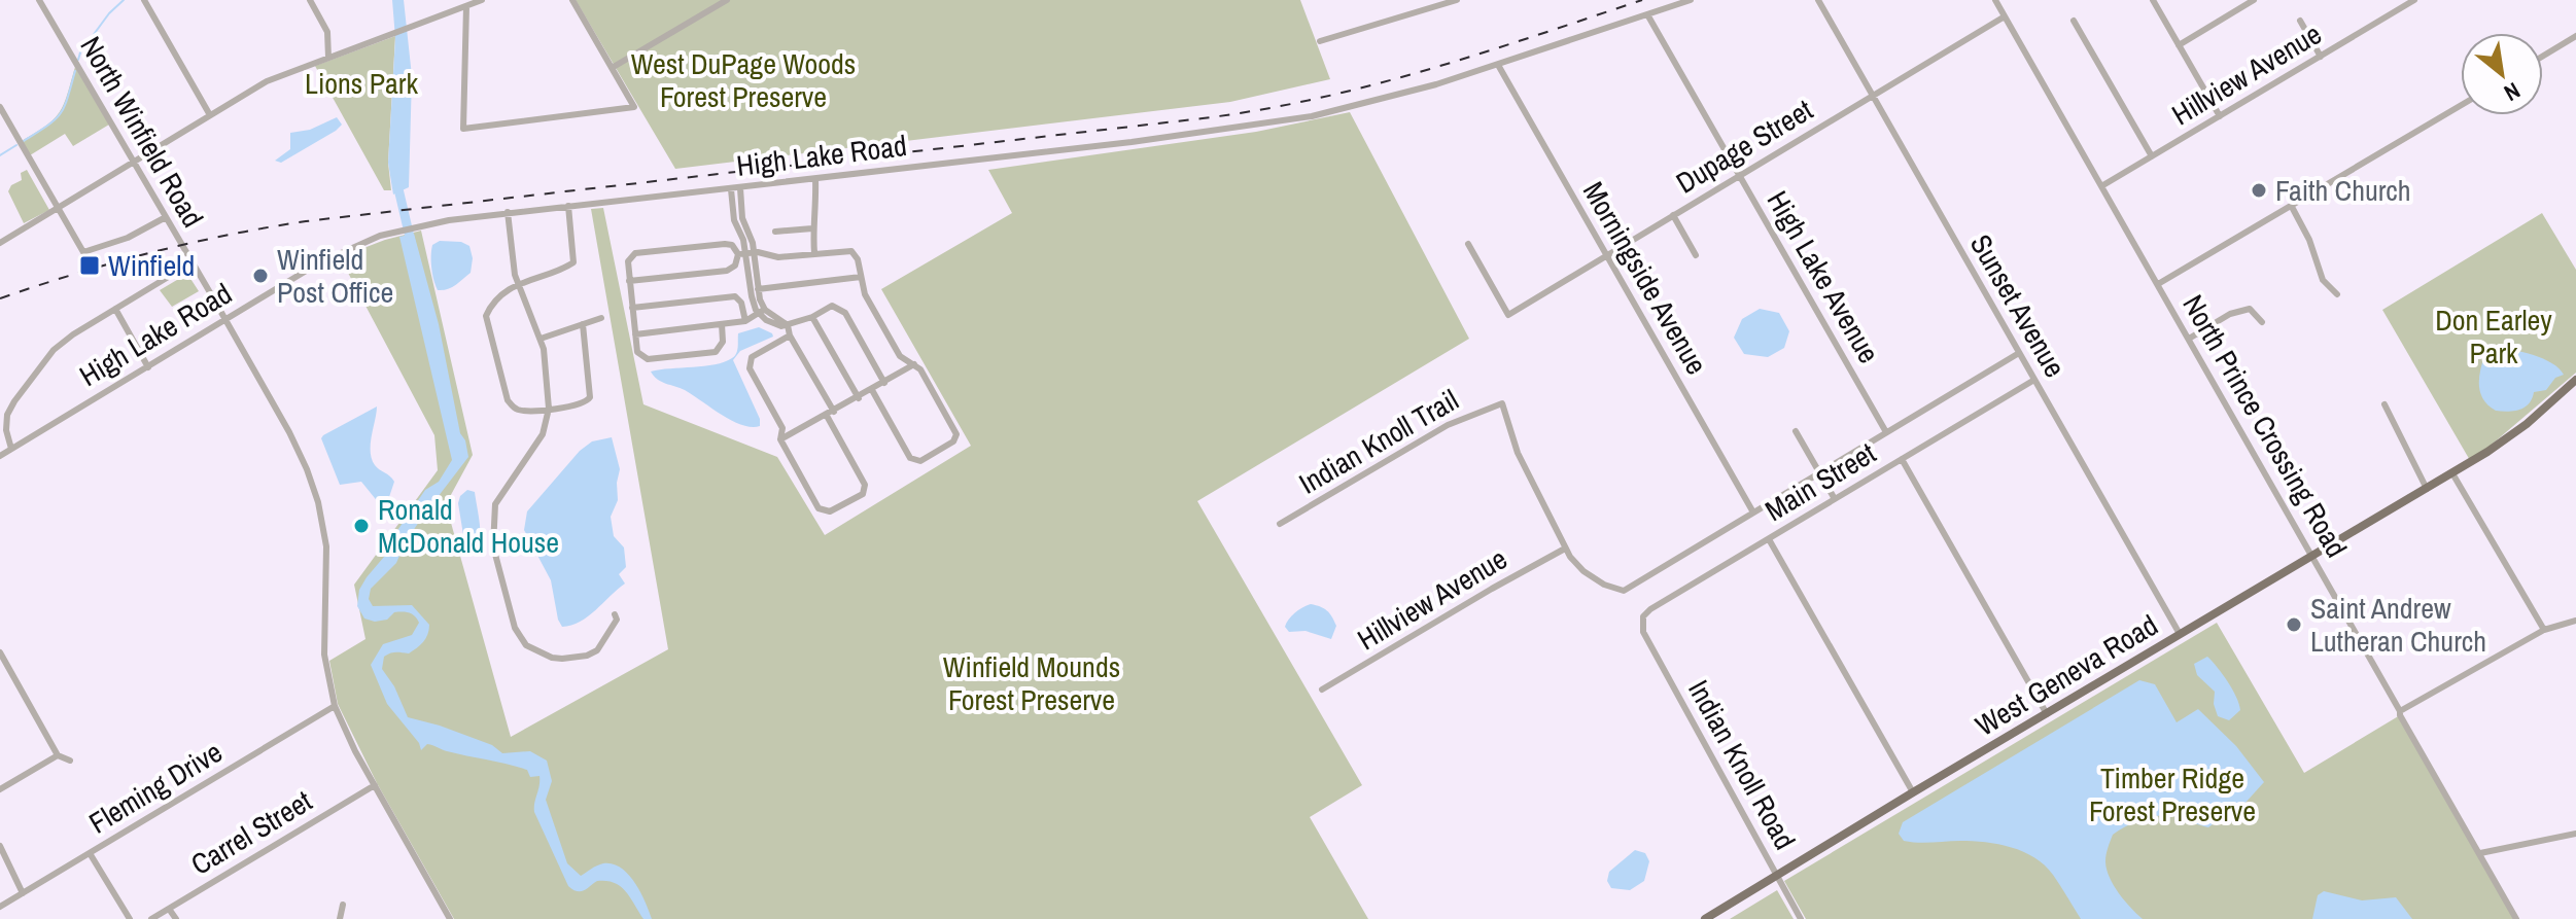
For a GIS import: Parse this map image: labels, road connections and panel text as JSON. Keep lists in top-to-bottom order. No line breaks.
{"streets":{"main road":["West Geneva Road"],"street":["Hillview Avenue","North Winfield Road","Dupage Street","High Lake Road","High Lake Avenue","Morningside Avenue","Sunset Avenue","North Prince Crossing Road","Indian Knoll Trail","Main Street","Indian Knoll Road","Fleming Drive","Carrel Street"]},"crossings":[["Hillview Avenue","North Prince Crossing Road"],["Hillview Avenue","Indian Knoll Trail"],["Hillview Avenue","Main Street"],["North Winfield Road","High Lake Road"],["North Winfield Road","Fleming Drive"],["North Winfield Road","Carrel Street"],["Dupage Street","High Lake Avenue"],["Dupage Street","Morningside Avenue"],["Dupage Street","Sunset Avenue"],["Dupage Street","North Prince Crossing Road"],["High Lake Road","High Lake Avenue"],["High Lake Road","Morningside Avenue"],["High Lake Avenue","Main Street"],["Morningside Avenue","Main Street"],["Sunset Avenue","Main Street"],["Sunset Avenue","West Geneva Road"],["North Prince Crossing Road","West Geneva Road"],["Indian Knoll Trail","Main Street"],["Main Street","Indian Knoll Road"],["West Geneva Road","Indian Knoll Road"]],"parks":["West DuPage Woods Forest Preserve","Lions Park","Don Earley Park","Winfield Mounds Forest Preserve","Timber Ridge Forest Preserve"],"places":{"other":["Faith Church","Winfield Post Office","Ronald McDonald House","Saint Andrew Lutheran Church"],"transit":["Winfield"]},"north":"bottom right"}
